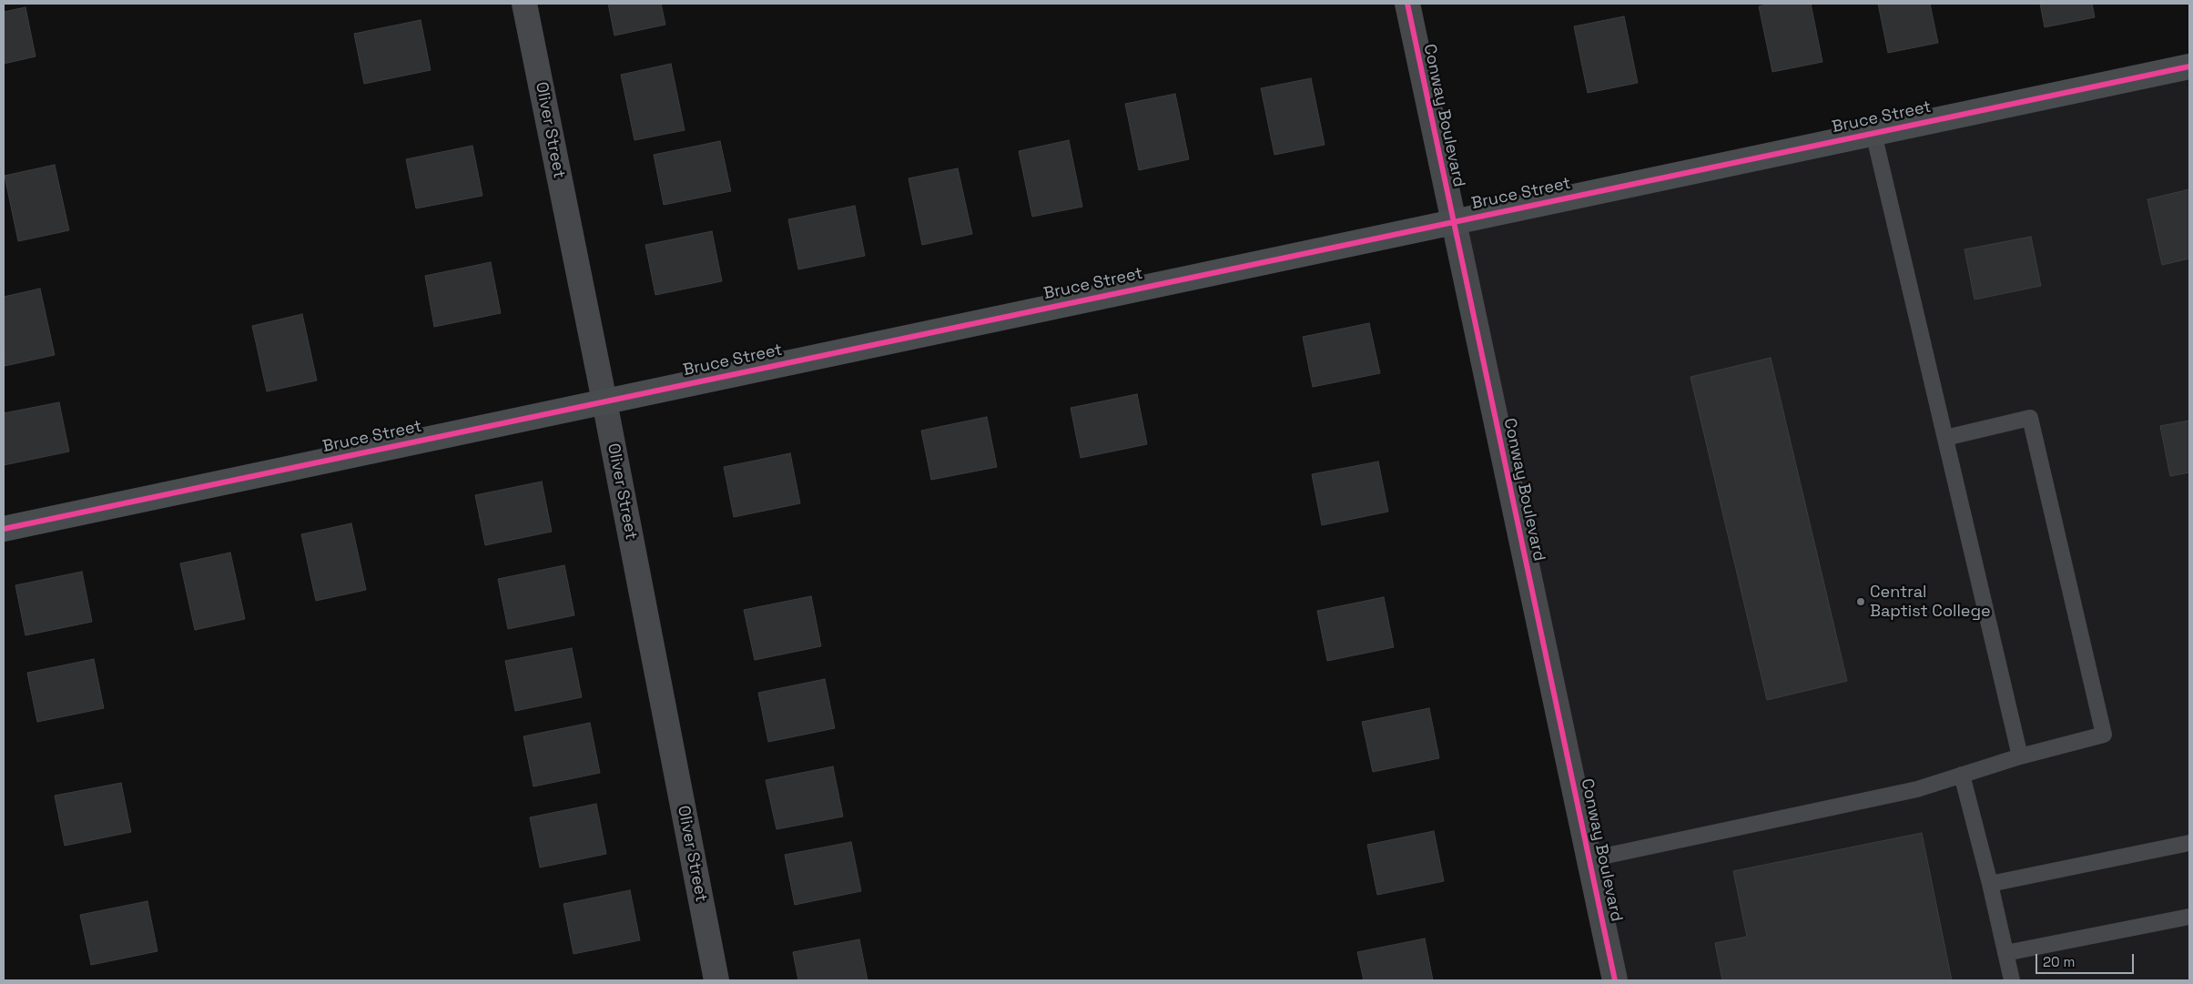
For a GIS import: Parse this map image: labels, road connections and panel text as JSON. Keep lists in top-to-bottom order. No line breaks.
{"streets":{"street":["Conway Boulevard","Bruce Street","Oliver Street"]},"crossings":[["Conway Boulevard","Bruce Street"],["Bruce Street","Oliver Street"]],"places":["Central Baptist College"],"scale_bar":"20 m"}
